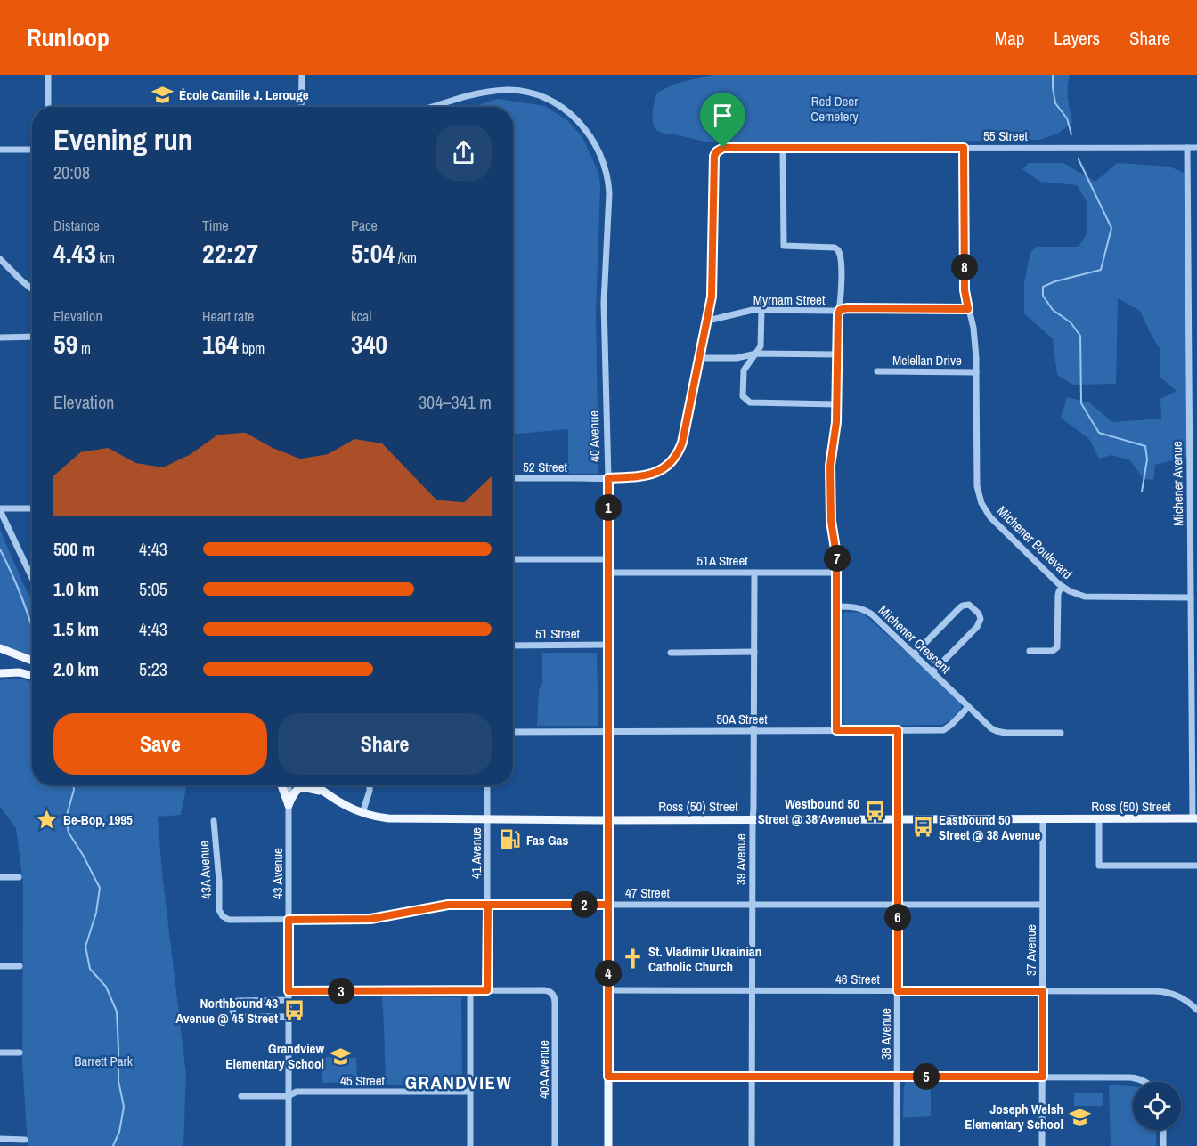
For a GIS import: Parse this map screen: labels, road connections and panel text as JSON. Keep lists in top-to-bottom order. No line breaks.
{"streets":{"main road":["40 Avenue","Ross (50) Street"],"street":["55 Street","Myrnam Street","Mclellan Drive","52 Street","Michener Avenue","Michener Boulevard","51A Street","51 Street","Michener Crescent","50A Street","41 Avenue","39 Avenue","43A Avenue","43 Avenue","47 Street","37 Avenue","46 Street","38 Avenue","40A Avenue","45 Street"]},"crossings":[["55 Street","Myrnam Street"],["55 Street","Mclellan Drive"],["55 Street","Michener Avenue"],["Myrnam Street","Mclellan Drive"],["Mclellan Drive","Michener Boulevard"],["40 Avenue","52 Street"],["40 Avenue","51A Street"],["40 Avenue","51 Street"],["40 Avenue","50A Street"],["40 Avenue","Ross (50) Street"],["40 Avenue","47 Street"],["40 Avenue","46 Street"],["Michener Avenue","Michener Boulevard"],["Michener Avenue","Ross (50) Street"],["51A Street","39 Avenue"],["Michener Crescent","50A Street"],["50A Street","39 Avenue"],["50A Street","38 Avenue"],["Ross (50) Street","41 Avenue"],["Ross (50) Street","39 Avenue"],["Ross (50) Street","37 Avenue"],["Ross (50) Street","38 Avenue"],["41 Avenue","47 Street"],["41 Avenue","40A Avenue"],["39 Avenue","47 Street"],["39 Avenue","46 Street"],["43A Avenue","47 Street"],["43 Avenue","47 Street"],["43 Avenue","45 Street"],["47 Street","37 Avenue"],["47 Street","38 Avenue"],["37 Avenue","46 Street"],["46 Street","38 Avenue"]],"districts":["GRANDVIEW"],"parks":["Red Deer Cemetery","Barrett Park"],"places":{"school or university":["École Camille J. Lerouge","Grandview Elementary School","Joseph Welsh Elementary School"],"bus stop":["Westbound 50 Street @ 38 Avenue","Eastbound 50 Street @ 38 Avenue","Northbound 43 Avenue @ 45 Street"],"place":["Be-Bop, 1995"],"fuel station":["Fas Gas"],"church":["St. Vladimir Ukrainian Catholic Church"]},"page":{"header":"Runloop","nav":["Map","Layers","Share"],"heading":["Evening run","20:08"],"stats":[["Distance","4.43 km"],["Time","22:27"],["Pace","5:04 /km"],["Elevation","59 m"],["Heart rate","164 bpm"],["kcal","340"]],"pins":["8","1","7","2","6","4","3","5"],"chart":["Elevation","304–341 m"],"list":[{"name":"500 m","note":"4:43"},{"name":"1.0 km","note":"5:05"},{"name":"1.5 km","note":"4:43"},{"name":"2.0 km","note":"5:23"}],"buttons":["Save","Share"]}}
